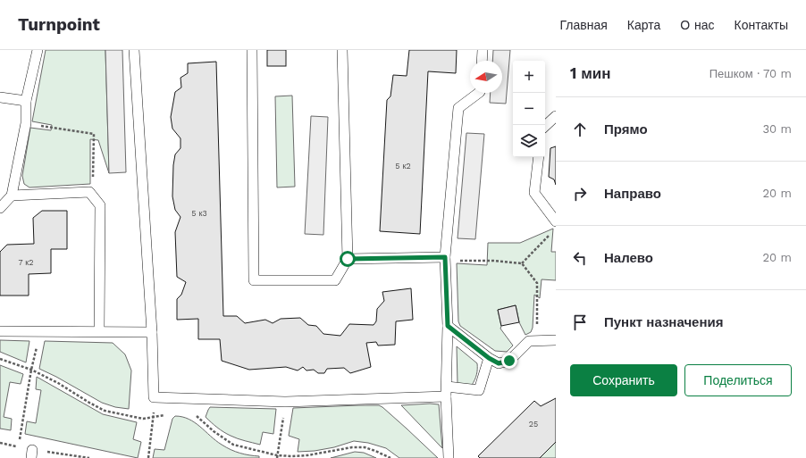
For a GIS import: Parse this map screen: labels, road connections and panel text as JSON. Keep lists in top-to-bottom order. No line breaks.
{"house_numbers":["5 к2","5 к3","7 к2","25"],"north":"left","page":{"header":"Turnpoint","nav":["Главная","Карта","О нас","Контакты"],"heading":["1 мин","Пешком · 70 m"],"map_buttons":["+","−"],"list":[["Прямо","30 m"],["Направо","20 m"],["Налево","20 m"],"Пункт назначения"],"buttons":["Сохранить","Поделиться"]}}
